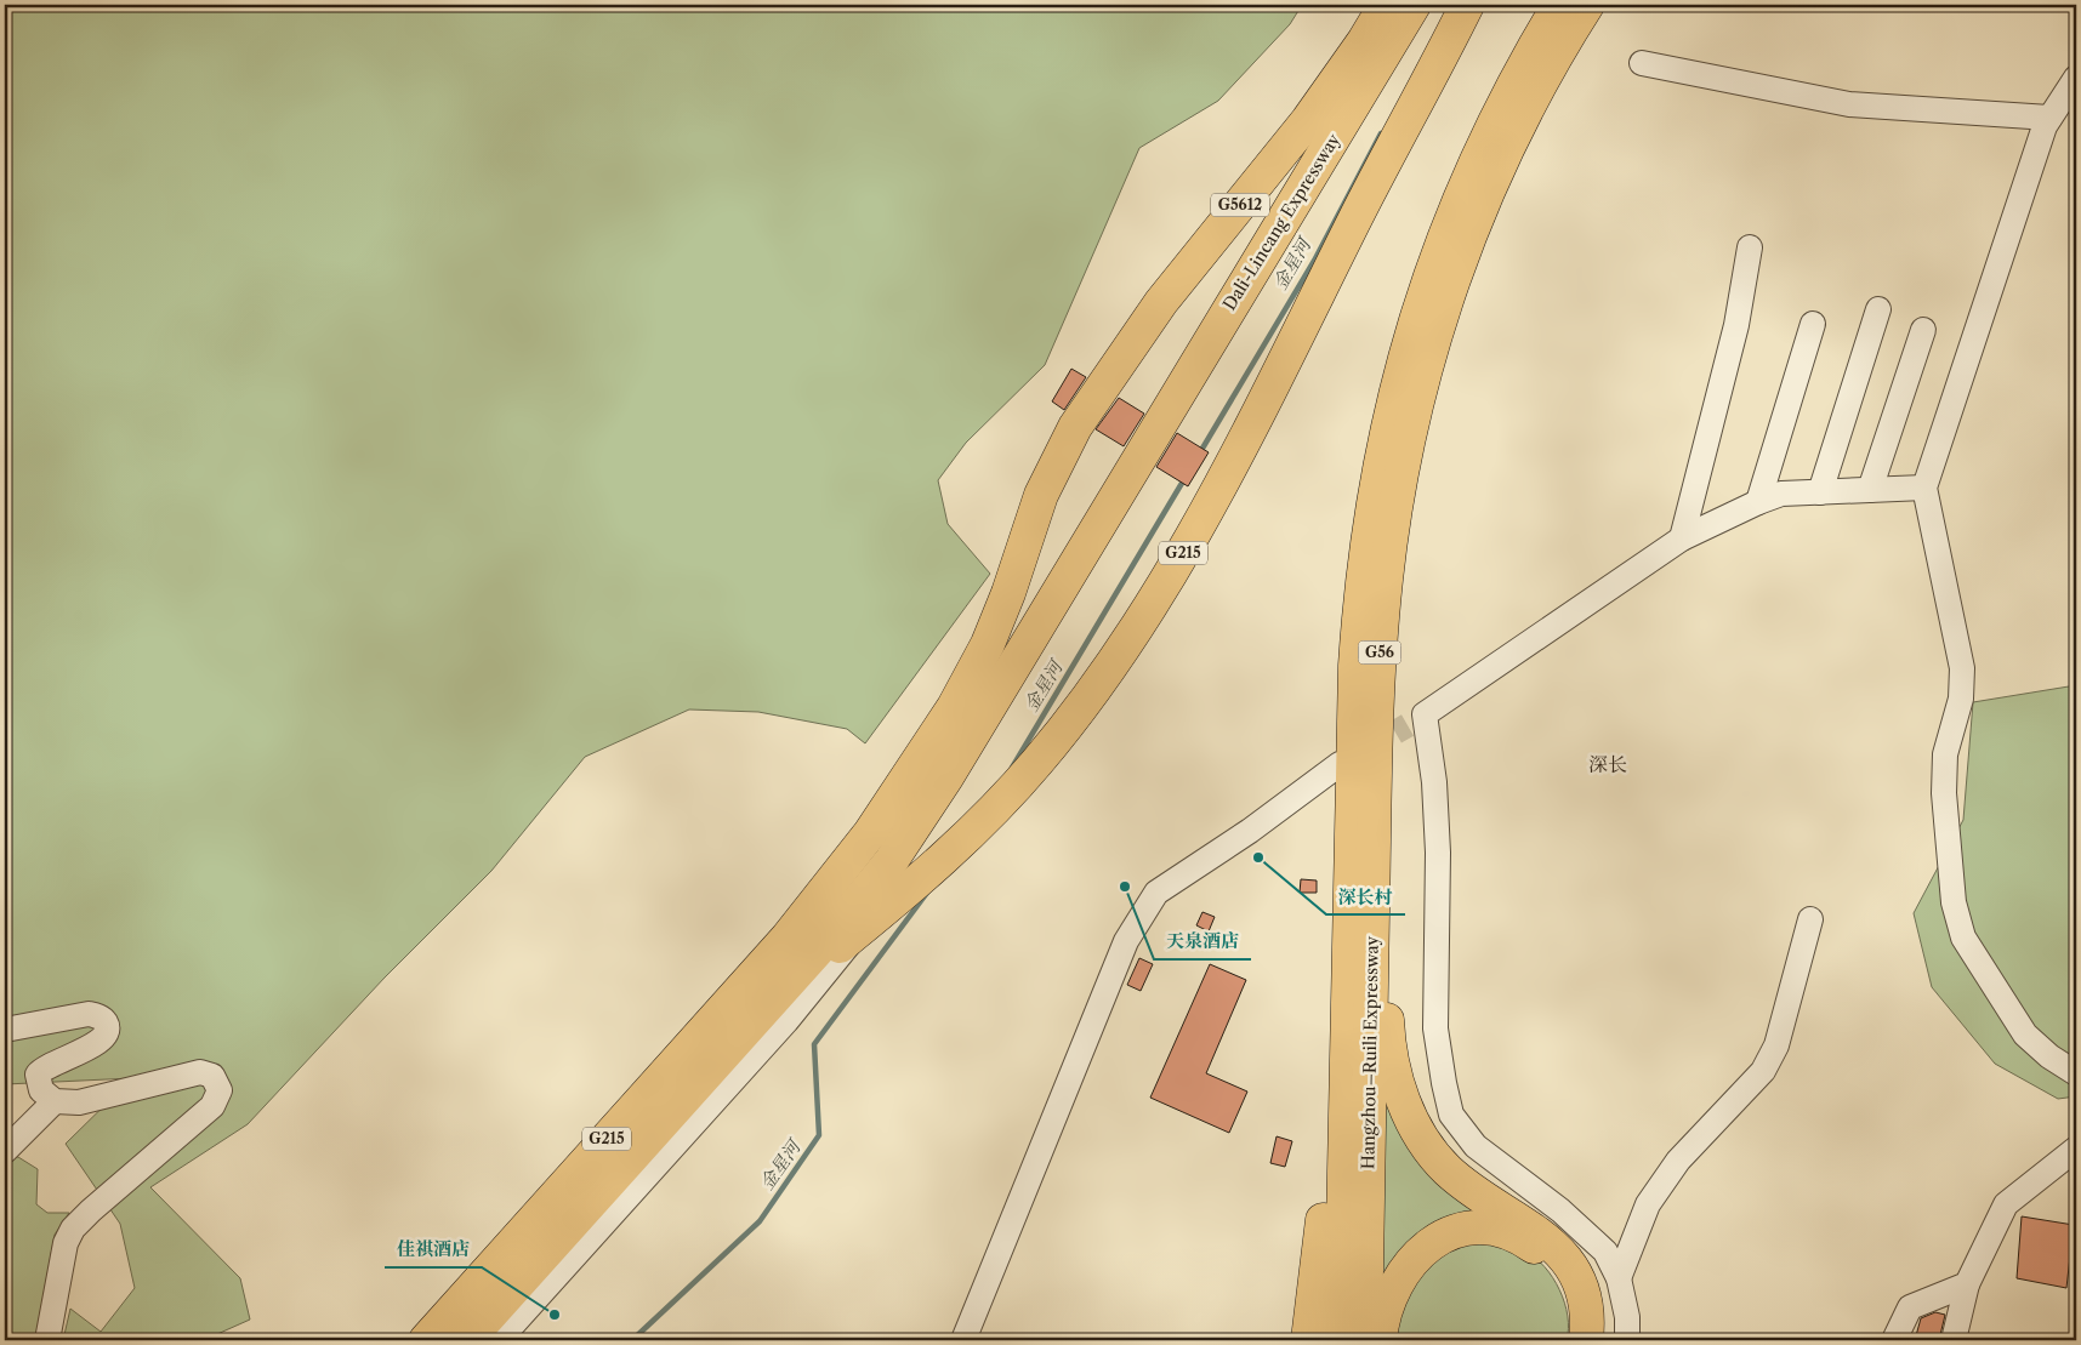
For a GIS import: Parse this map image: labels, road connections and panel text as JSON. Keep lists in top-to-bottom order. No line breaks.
{"streets":{"highway":["G5612","Dali-Lincang Expressway","G215","G56","Hangzhou–Ruili Expressway"]},"crossings":[["Dali-Lincang Expressway","G215"]],"districts":["深长"],"water":["金星河"],"places":["深长村","天泉酒店","佳祺酒店"]}
